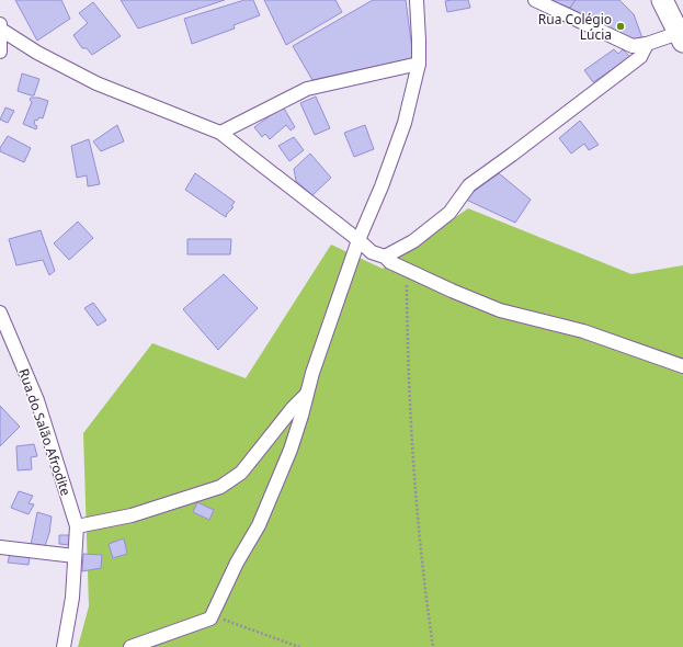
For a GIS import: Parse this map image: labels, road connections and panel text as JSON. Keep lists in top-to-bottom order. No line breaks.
{"streets":{"street":["Rua do Salão Afrodite"]},"places":["Rua Colégio Lúcia"]}
